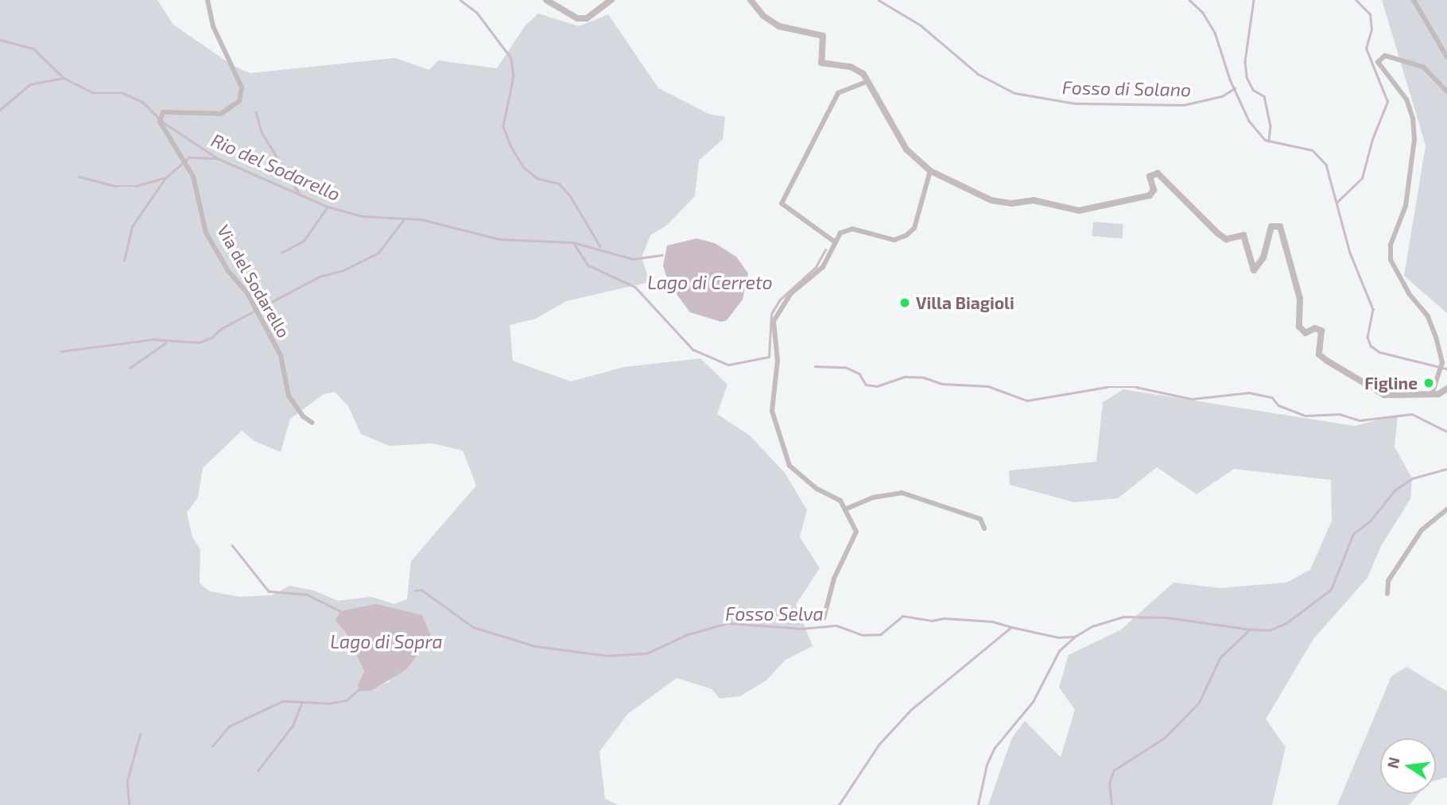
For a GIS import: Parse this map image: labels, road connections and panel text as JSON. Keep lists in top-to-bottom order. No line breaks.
{"streets":{"street":["Via del Sodarello"]},"water":["Fosso di Solano","Rio del Sodarello","Lago di Cerreto","Fosso Selva","Lago di Sopra"],"places":["Villa Biagioli","Figline"],"north":"left"}
